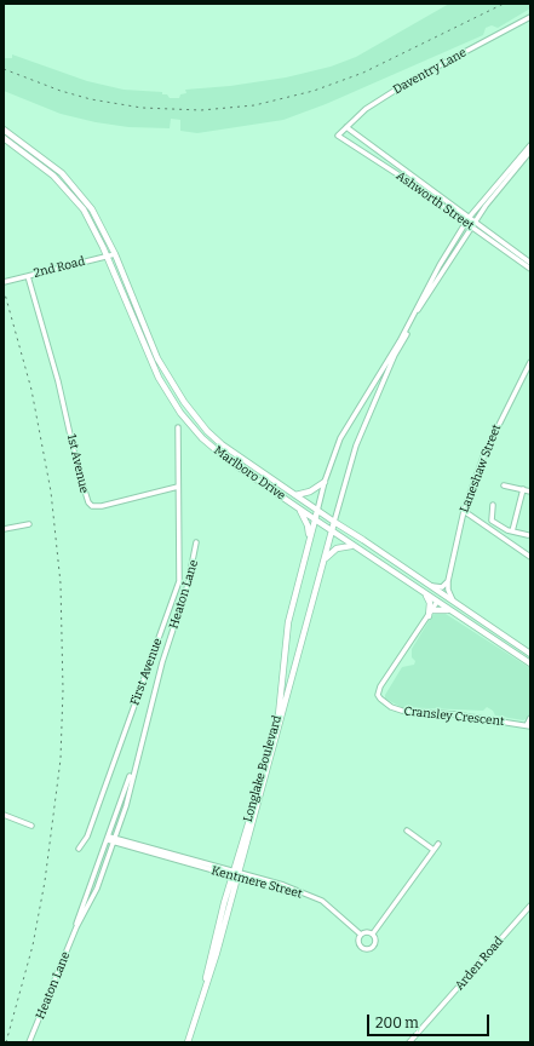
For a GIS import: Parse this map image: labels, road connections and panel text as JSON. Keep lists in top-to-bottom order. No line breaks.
{"streets":{"main road":["Marlboro Drive","Longlake Boulevard"],"street":["Daventry Lane","Ashworth Street","2nd Road","1st Avenue","Laneshaw Street","Heaton Lane","First Avenue","Cransley Crescent","Kentmere Street","Arden Road"]},"crossings":[["Daventry Lane","Ashworth Street"],["2nd Road","1st Avenue"],["2nd Road","Marlboro Drive"],["1st Avenue","First Avenue"],["Laneshaw Street","Marlboro Drive"],["Marlboro Drive","Cransley Crescent"],["Marlboro Drive","Longlake Boulevard"],["Heaton Lane","Kentmere Street"],["Longlake Boulevard","Kentmere Street"]],"scale_bar":"200 m"}
